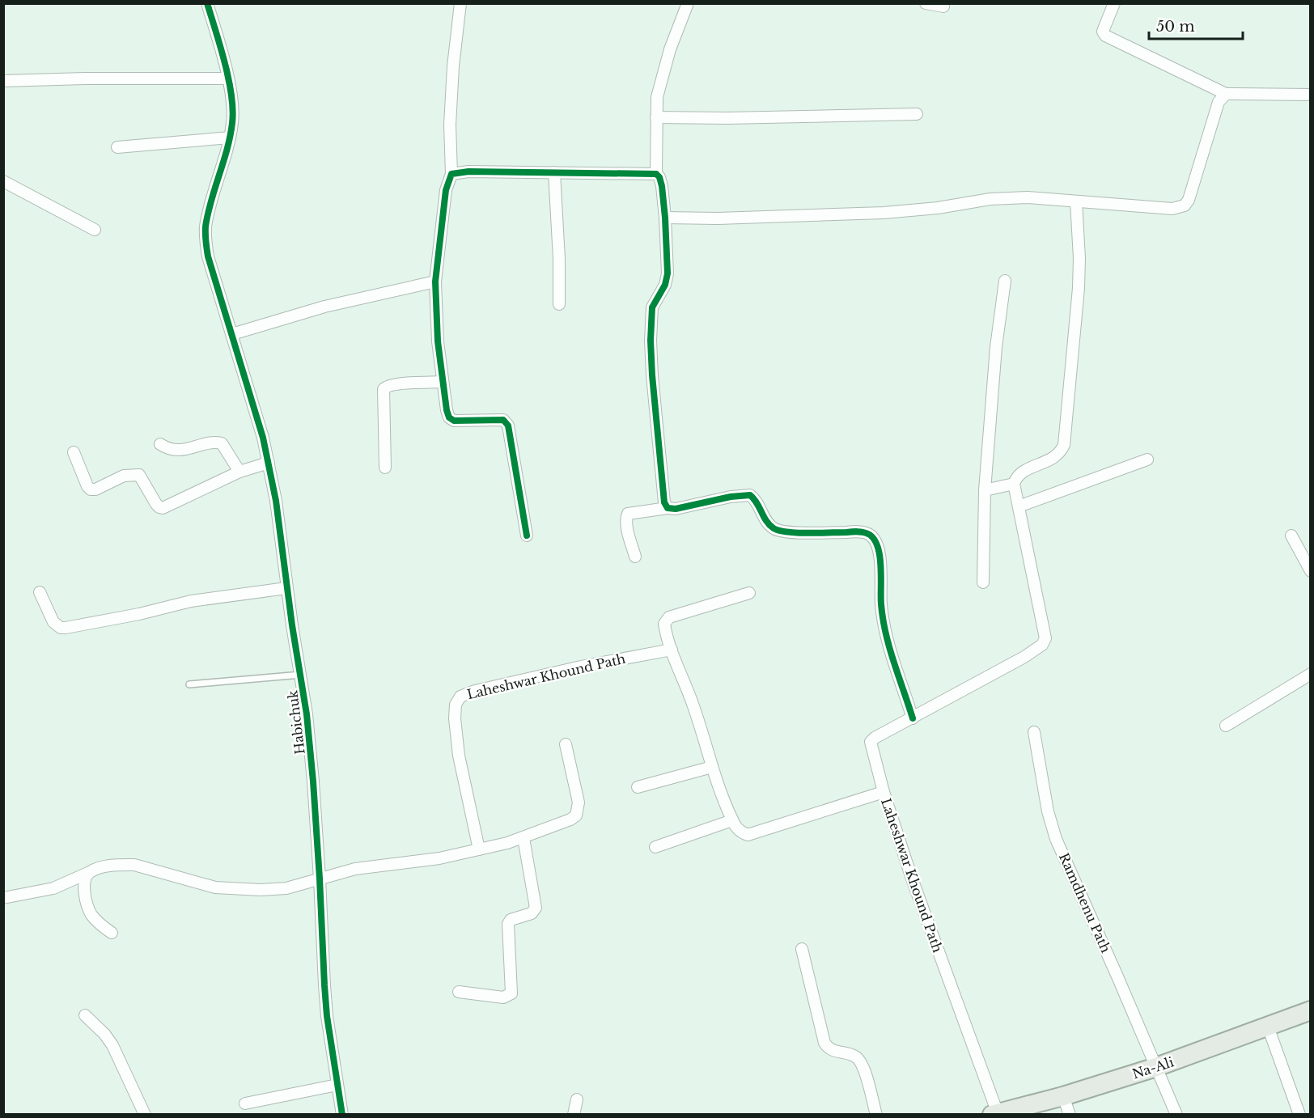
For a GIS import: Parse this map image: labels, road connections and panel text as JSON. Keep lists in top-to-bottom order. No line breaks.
{"streets":{"main road":["Na-Ali"],"street":["Laheshwar Khound Path","Habichuk","Ramdhenu Path"]},"crossings":[["Laheshwar Khound Path","Na-Ali"],["Ramdhenu Path","Na-Ali"]],"scale_bar":"50 m"}
